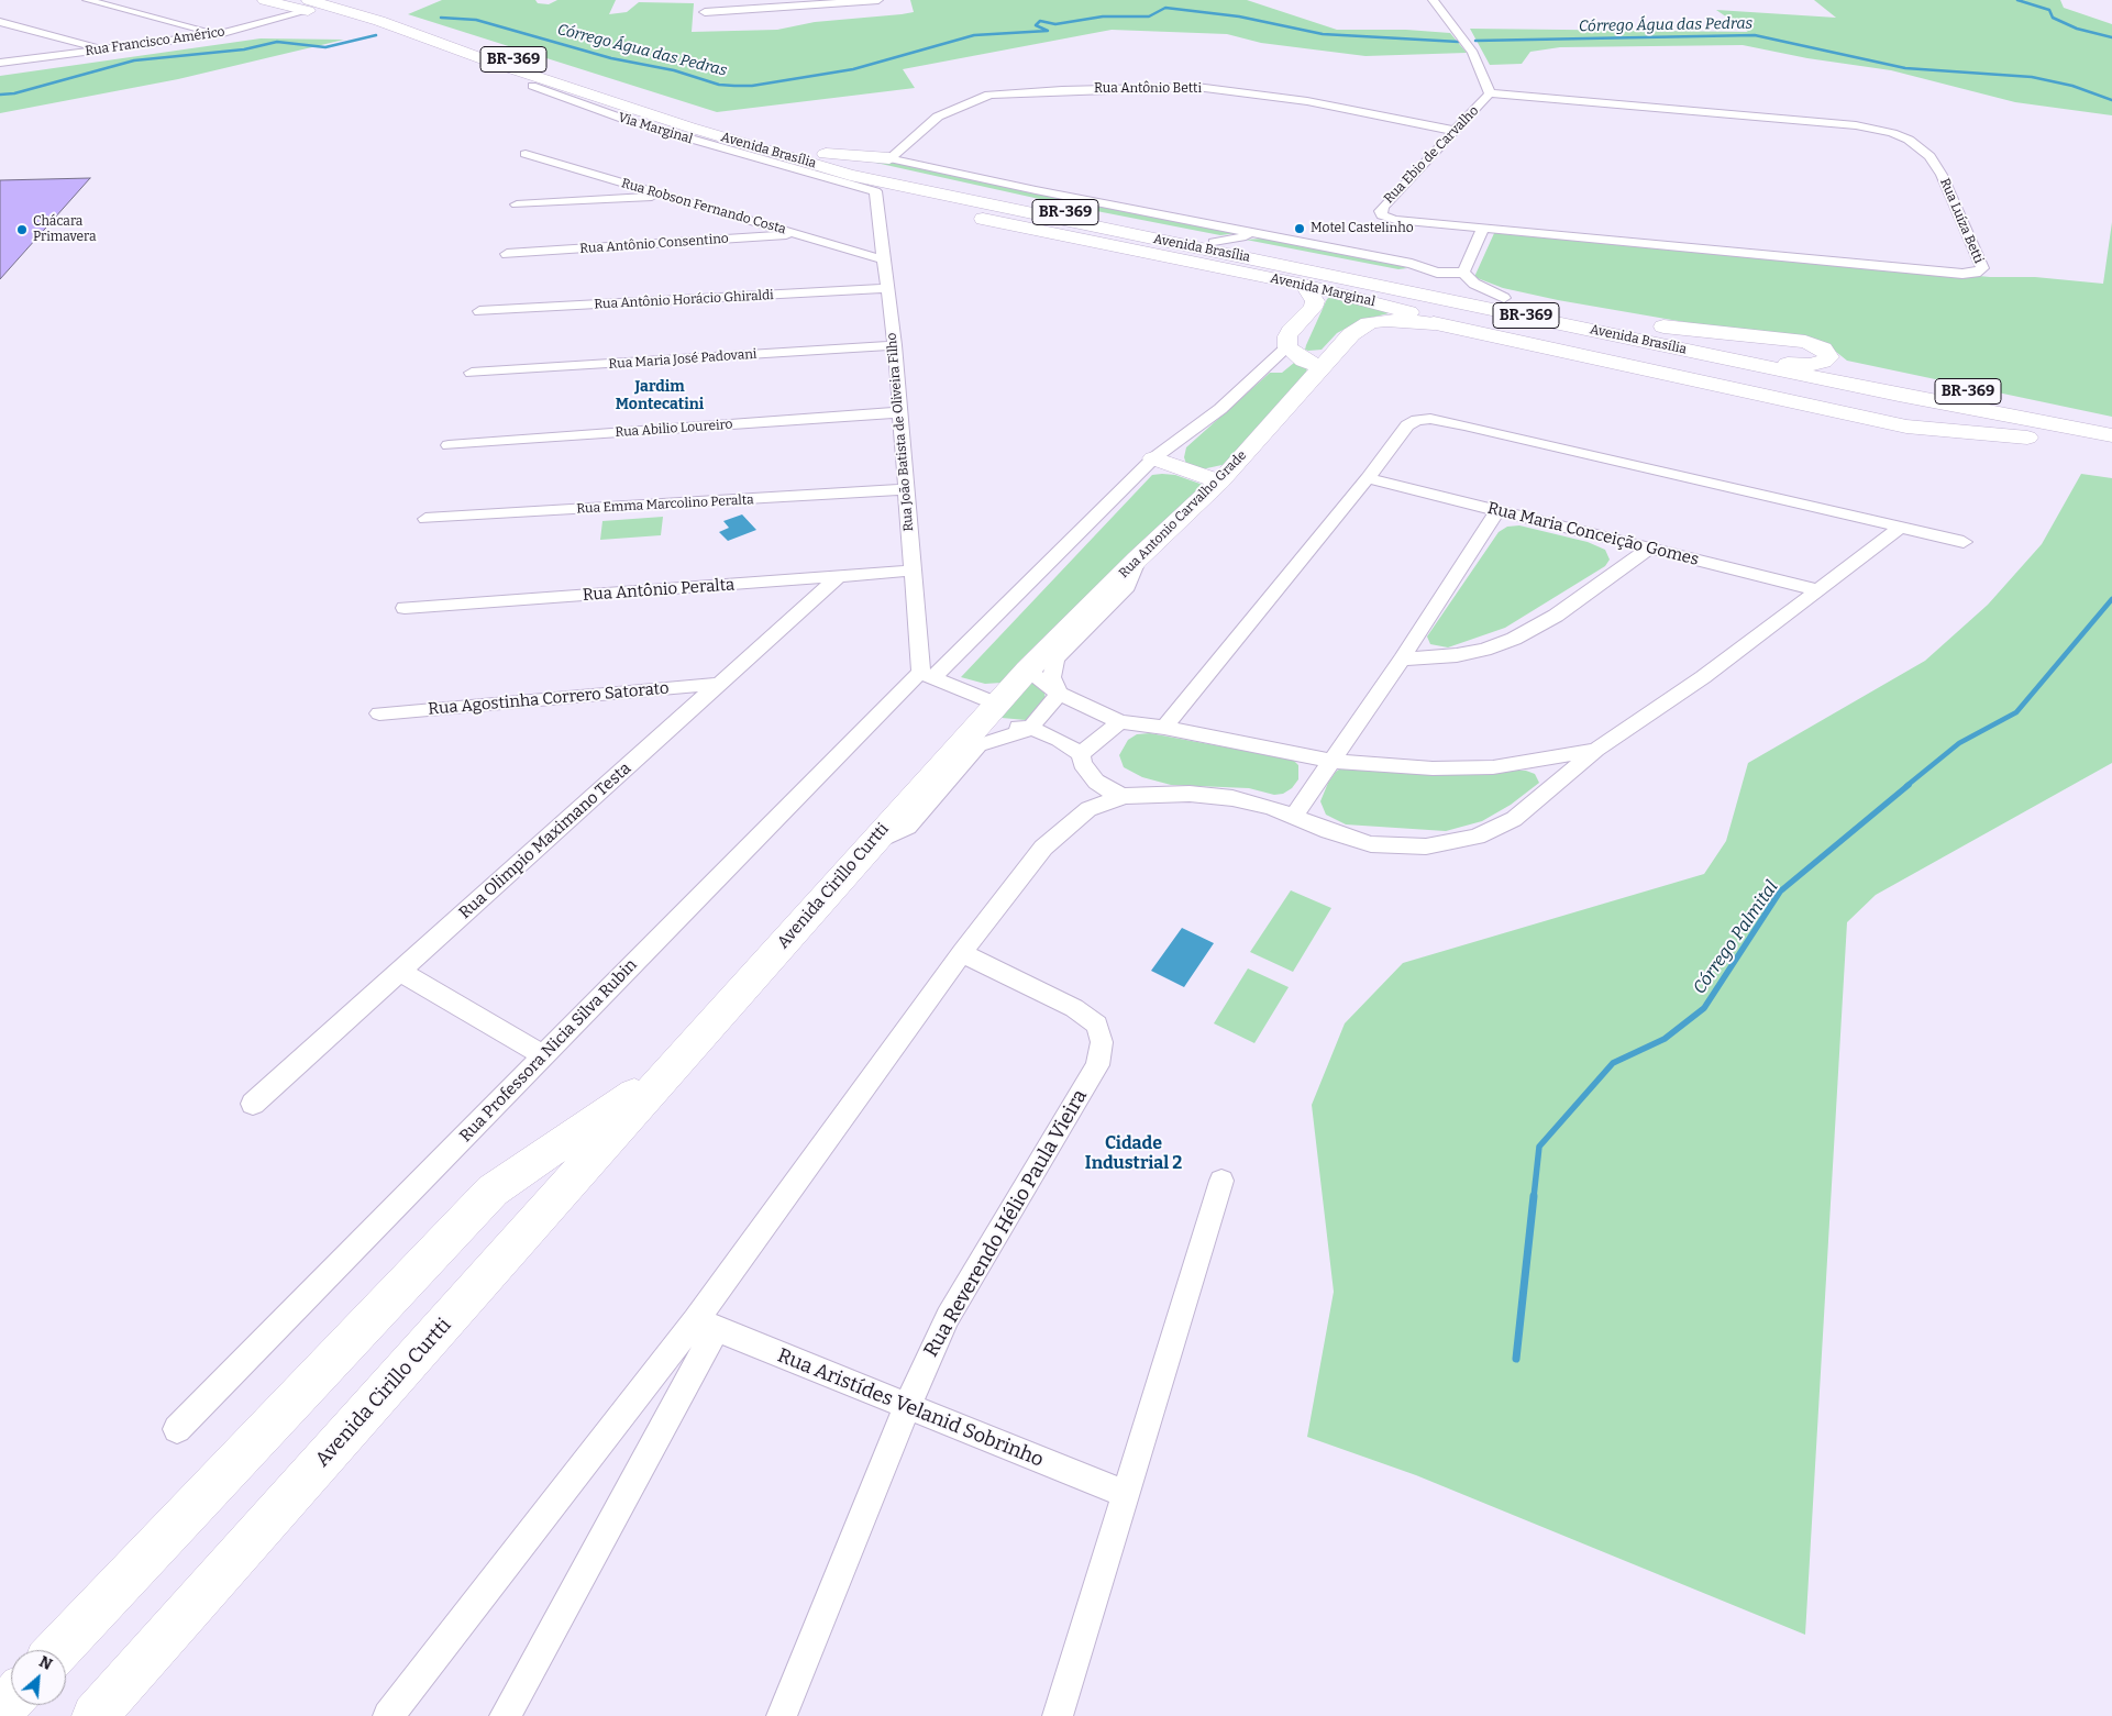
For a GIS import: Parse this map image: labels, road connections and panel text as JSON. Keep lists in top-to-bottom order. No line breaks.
{"streets":{"main road":["BR-369","Avenida Brasília","Avenida Marginal","Rua Antonio Carvalho Grade","Avenida Cirillo Curtti"],"street":["Rua Francisco Américo","Rua Antônio Betti","Via Marginal","Rua Ebio de Carvalho","Rua Robson Fernando Costa","Rua Luíza Betti","Rua Antônio Consentino","Rua Antônio Horácio Ghiraldi","Rua Maria José Padovani","Rua Abilio Loureiro","Rua João Batista de Oliveira Filho","Rua Emma Marcolino Peralta","Rua Maria Conceição Gomes","Rua Antônio Peralta","Rua Agostinha Correro Satorato","Rua Olimpio Maximano Testa","Rua Professora Nicia Silva Rubin","Rua Reverendo Hélio Paula Vieira","Rua Aristídes Velanid Sobrinho"]},"crossings":[["Rua Francisco Américo","Avenida Brasília"],["Rua Antônio Betti","Rua Ebio de Carvalho"],["Via Marginal","Rua João Batista de Oliveira Filho"],["Avenida Brasília","Avenida Marginal"],["Rua Ebio de Carvalho","Rua Luíza Betti"],["Rua Robson Fernando Costa","Rua Antônio Consentino"],["Rua Robson Fernando Costa","Rua João Batista de Oliveira Filho"],["Avenida Marginal","Rua Antonio Carvalho Grade"],["Rua Antônio Horácio Ghiraldi","Rua João Batista de Oliveira Filho"],["Rua Maria José Padovani","Rua João Batista de Oliveira Filho"],["Rua Abilio Loureiro","Rua João Batista de Oliveira Filho"],["Rua João Batista de Oliveira Filho","Rua Emma Marcolino Peralta"],["Rua João Batista de Oliveira Filho","Rua Antônio Peralta"],["Rua João Batista de Oliveira Filho","Rua Professora Nicia Silva Rubin"],["Rua Antonio Carvalho Grade","Avenida Cirillo Curtti"],["Rua Antônio Peralta","Rua Olimpio Maximano Testa"],["Rua Agostinha Correro Satorato","Rua Olimpio Maximano Testa"],["Rua Reverendo Hélio Paula Vieira","Rua Aristídes Velanid Sobrinho"]],"districts":["Jardim Montecatini","Cidade Industrial 2"],"water":["Córrego Água das Pedras","Córrego Palmital"],"places":["Motel Castelinho","Chácara Primavera"],"north":"top right"}
